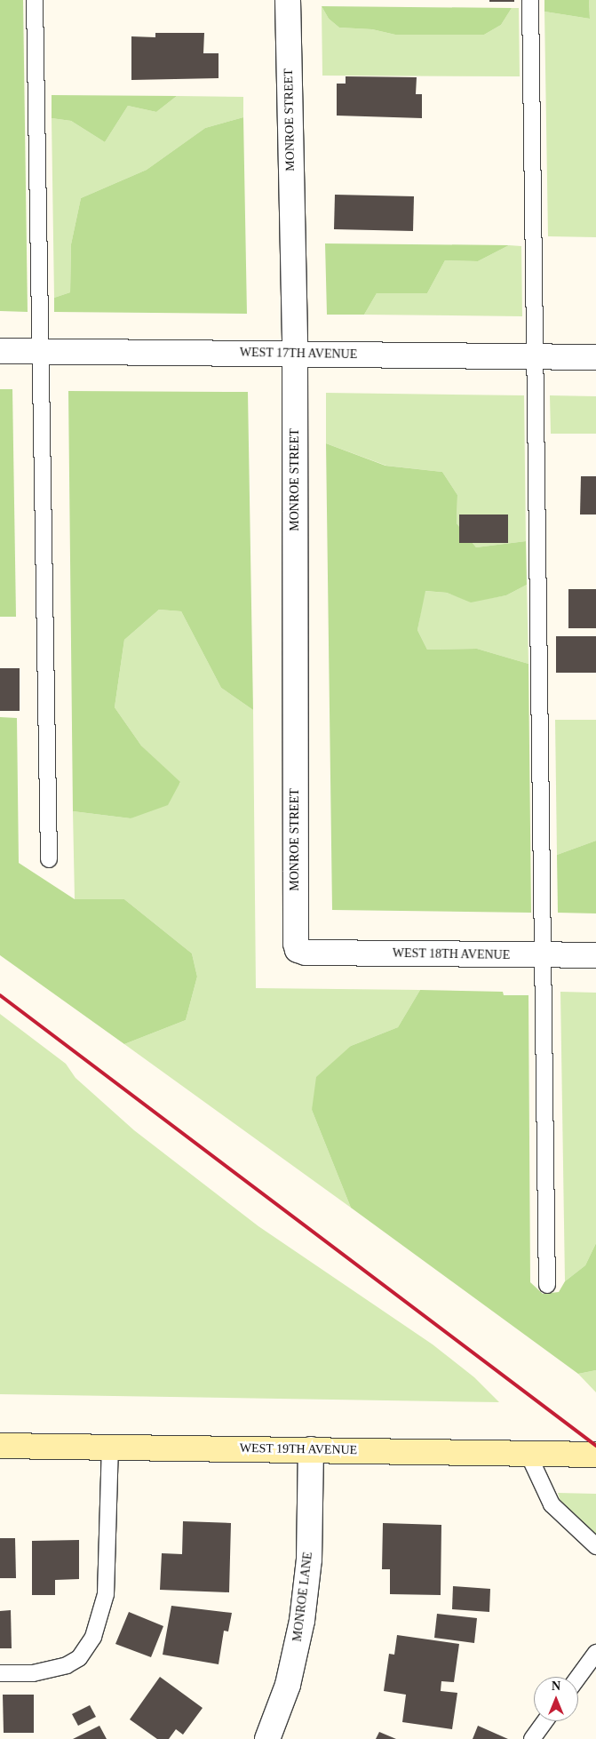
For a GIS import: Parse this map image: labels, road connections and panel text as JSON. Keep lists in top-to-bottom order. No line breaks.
{"streets":{"street":["MONROE STREET","WEST 17TH AVENUE","WEST 18TH AVENUE","WEST 19TH AVENUE","MONROE LANE"]},"crossings":[["MONROE STREET","WEST 17TH AVENUE"],["MONROE STREET","WEST 18TH AVENUE"],["WEST 19TH AVENUE","MONROE LANE"]],"north":"top"}
